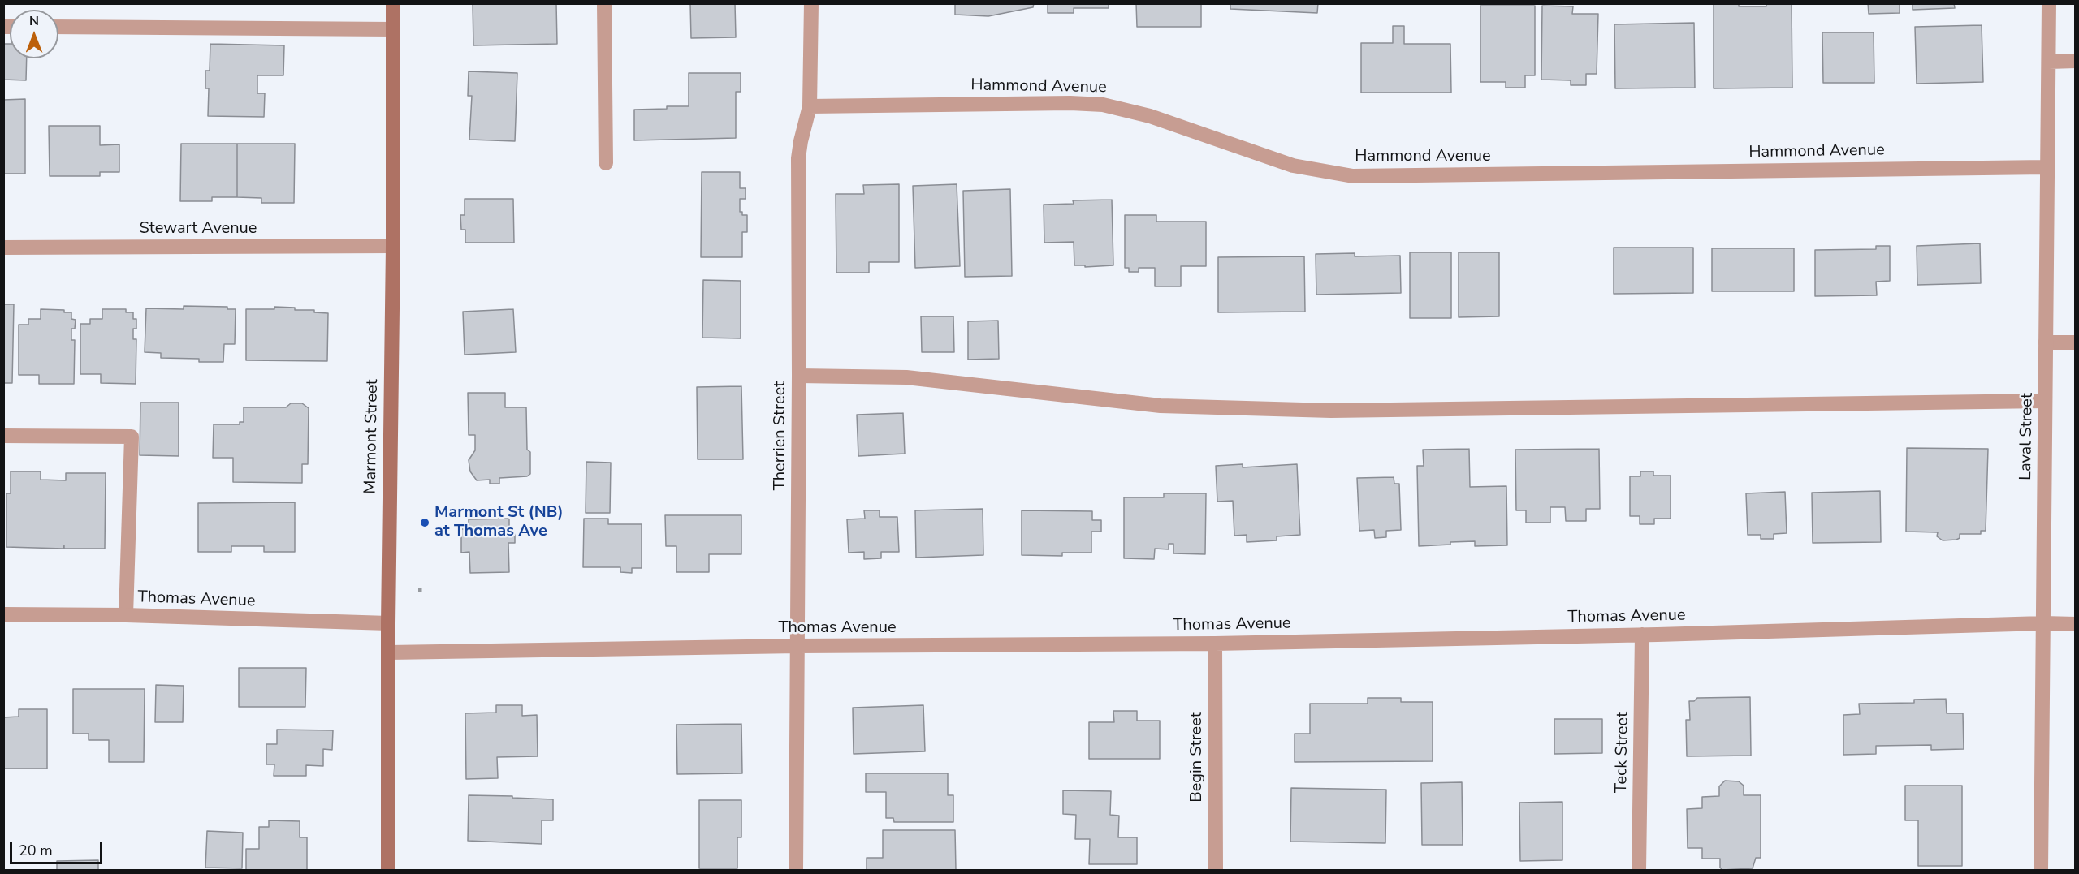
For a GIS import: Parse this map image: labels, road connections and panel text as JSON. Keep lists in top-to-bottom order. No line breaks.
{"streets":{"main road":["Marmont Street"],"street":["Hammond Avenue","Stewart Avenue","Therrien Street","Laval Street","Thomas Avenue","Teck Street","Begin Street"]},"crossings":[["Hammond Avenue","Therrien Street"],["Hammond Avenue","Laval Street"],["Stewart Avenue","Marmont Street"],["Therrien Street","Thomas Avenue"],["Marmont Street","Thomas Avenue"],["Laval Street","Thomas Avenue"],["Thomas Avenue","Teck Street"],["Thomas Avenue","Begin Street"]],"places":["Marmont St (NB) at Thomas Ave"],"scale_bar":"20 m","north":"top"}
